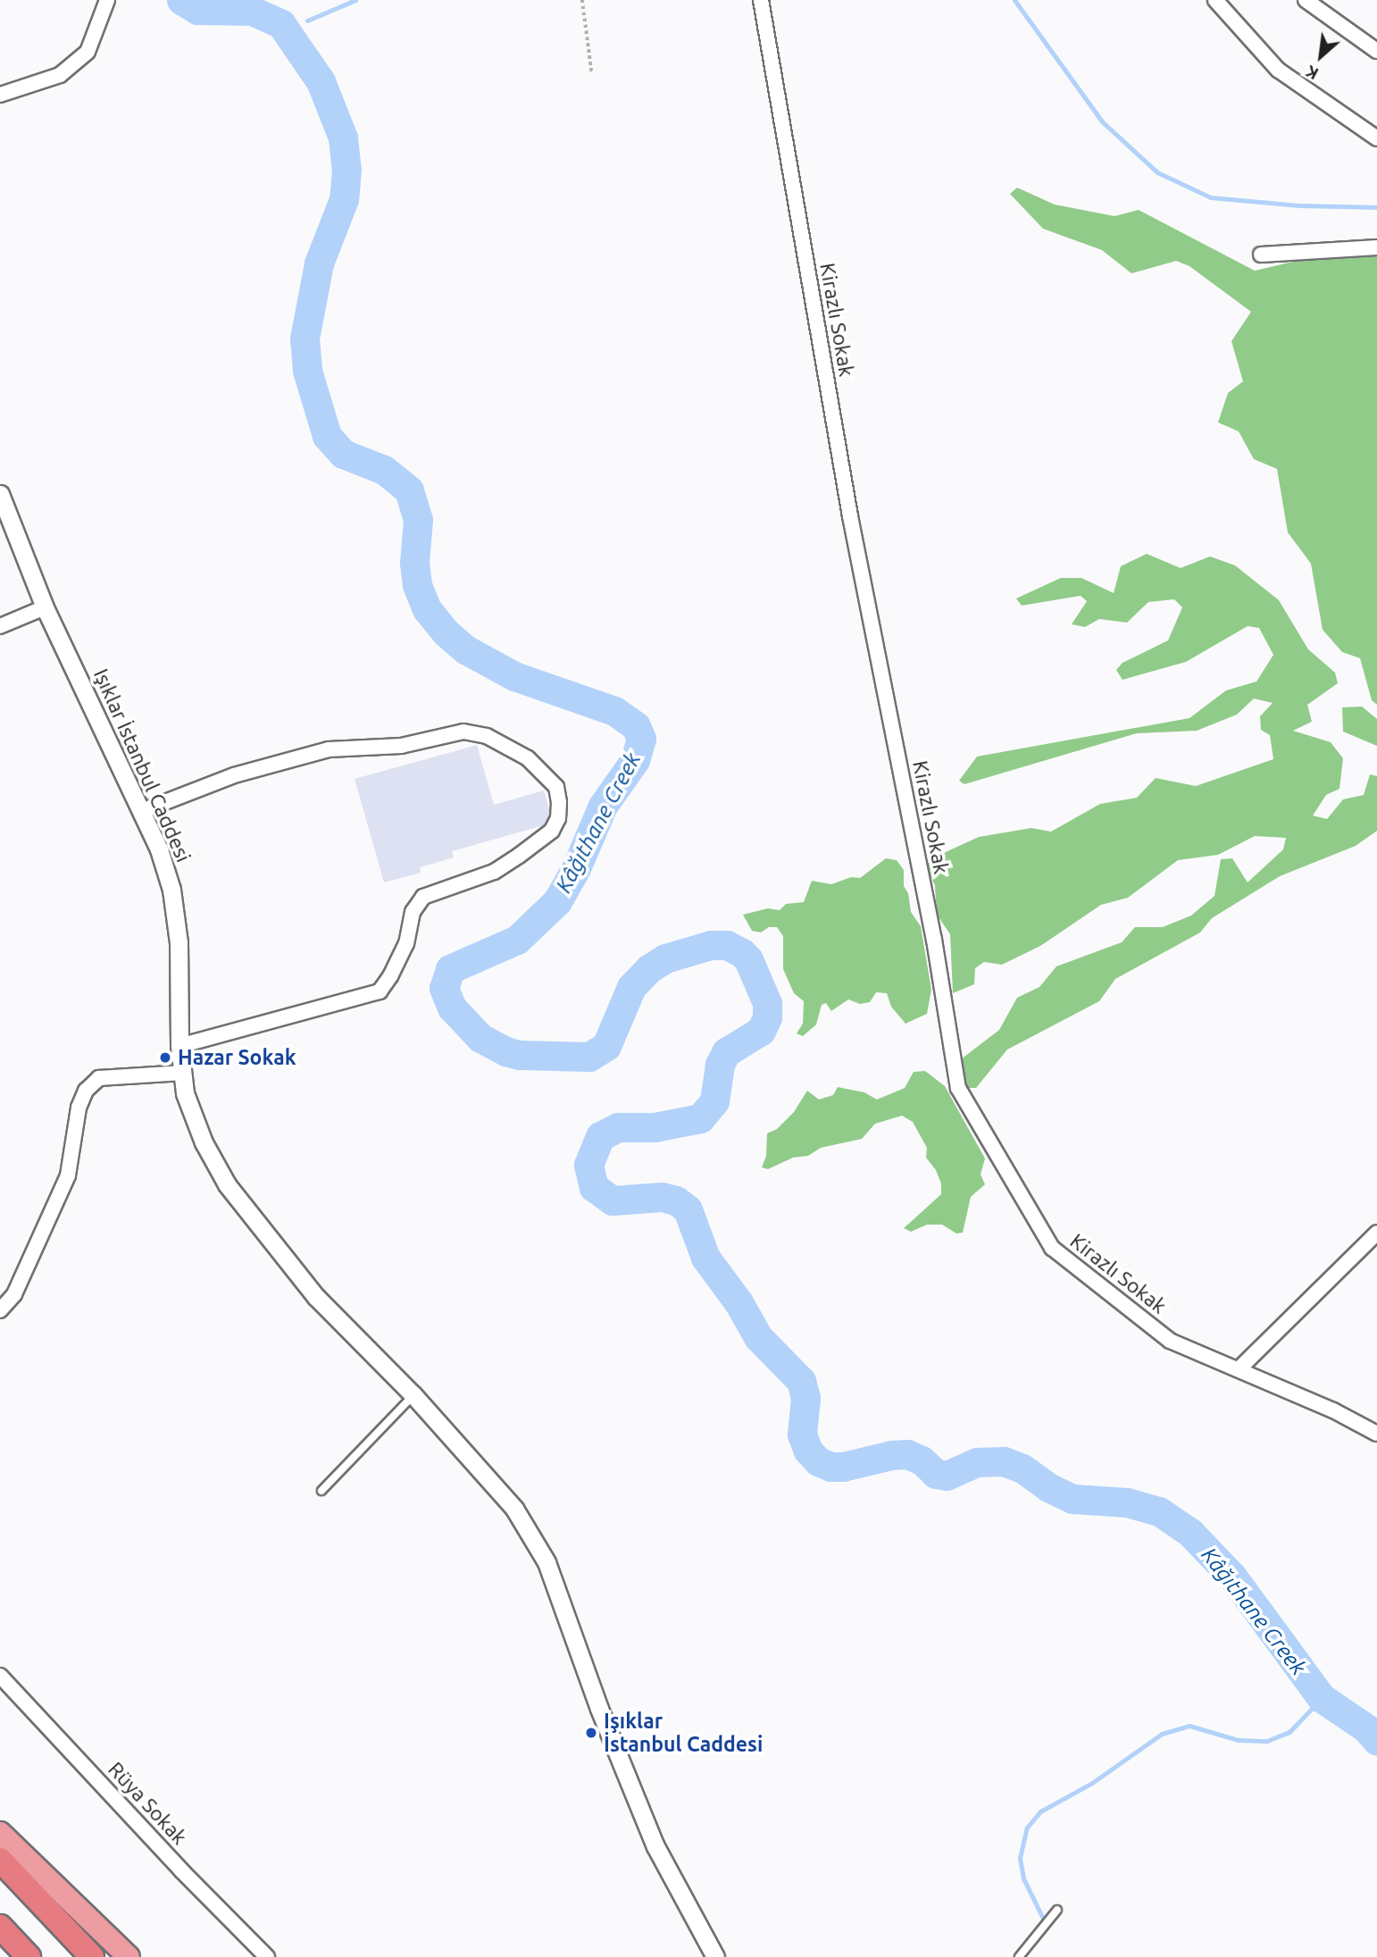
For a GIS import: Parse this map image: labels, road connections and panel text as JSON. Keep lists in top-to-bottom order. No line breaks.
{"streets":{"street":["Kirazlı Sokak","Işıklar İstanbul Caddesi","Rüya Sokak"]},"water":["Kâğıthane Creek"],"places":["Hazar Sokak","Işıklar İstanbul Caddesi"],"north":"bottom left"}
